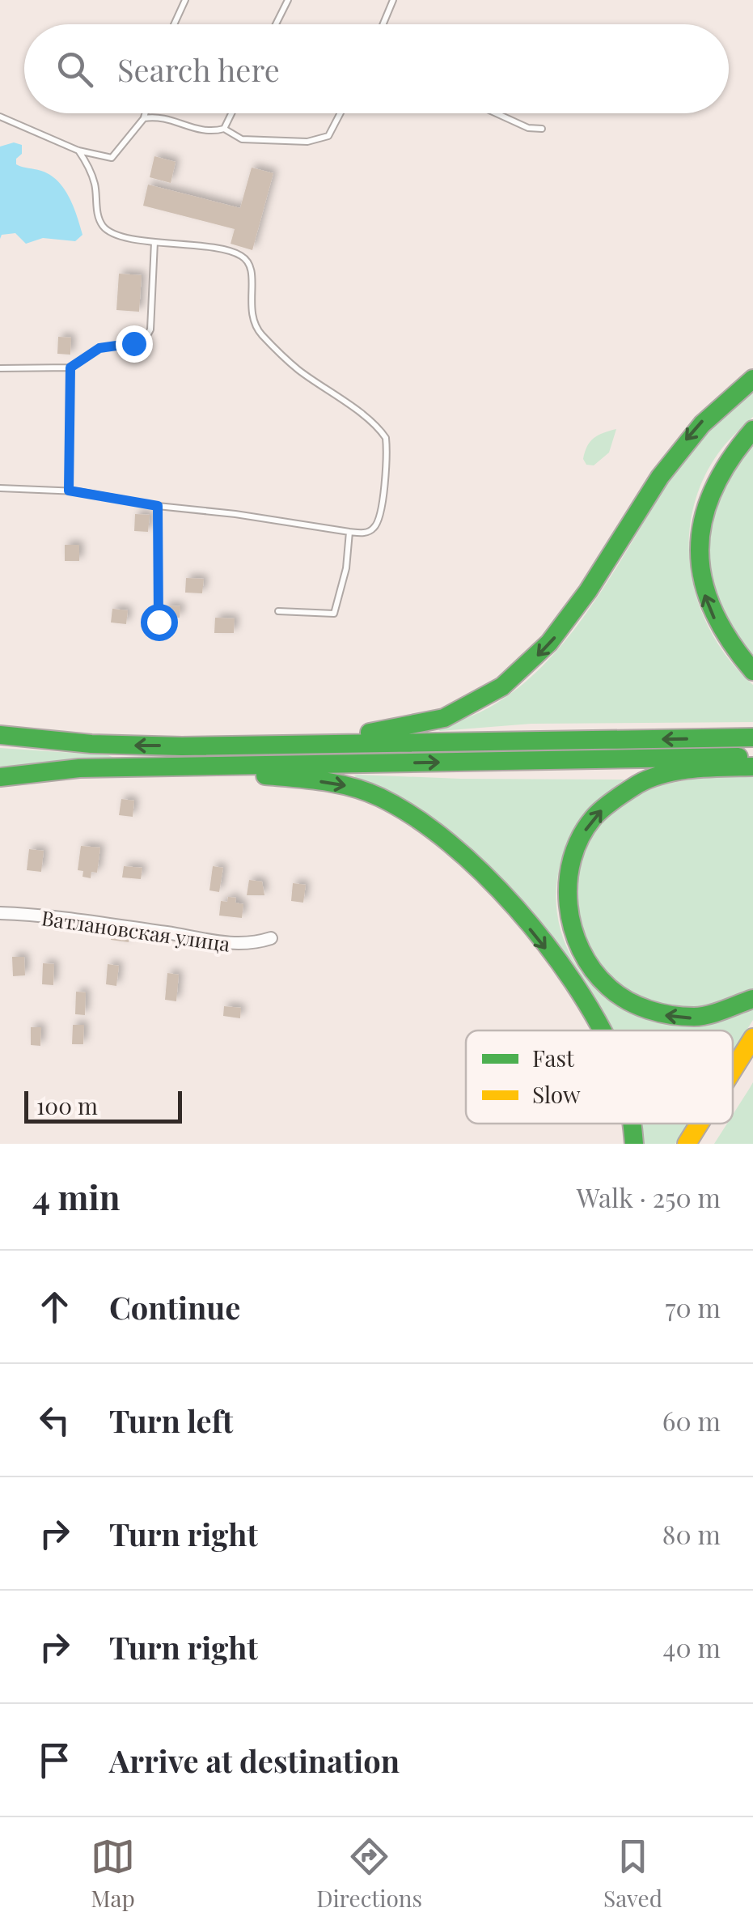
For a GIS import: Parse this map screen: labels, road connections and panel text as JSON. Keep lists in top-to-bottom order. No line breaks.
{"streets":{"street":["Ватлановская улица"]},"legend":["Fast","Slow"],"scale_bar":"100 m","page":{"search":"Search here","scale":"100 m","heading":["4 min","Walk · 250 m"],"list":[["Continue","70 m"],["Turn left","60 m"],["Turn right","80 m"],["Turn right","40 m"],"Arrive at destination"],"nav":["Map","Directions","Saved"]}}
